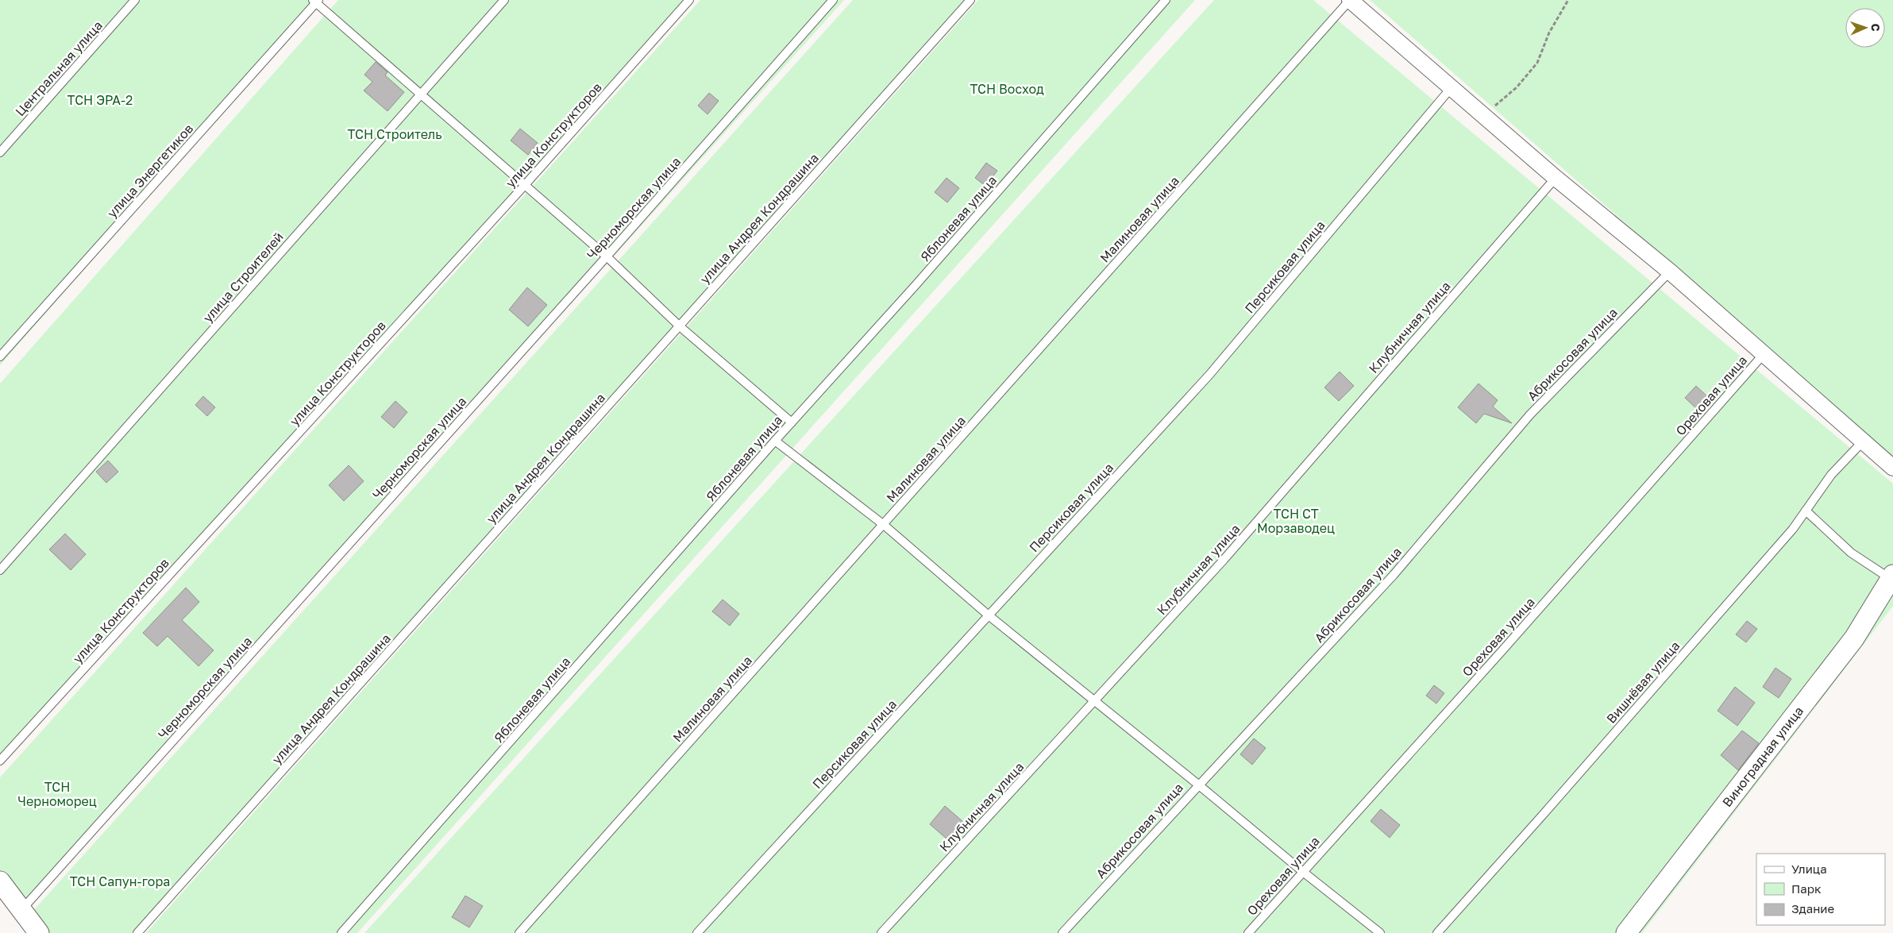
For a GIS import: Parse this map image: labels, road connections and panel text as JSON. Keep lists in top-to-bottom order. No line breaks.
{"streets":{"street":["Виноградная улица"],"lane":["Центральная улица","улица Конструкторов","улица Энергетиков","Черноморская улица","улица Андрея Кондрашина","Яблоневая улица","Малиновая улица","Персиковая улица","улица Строителей","Клубничная улица","Абрикосовая улица","Ореховая улица","Вишнёвая улица"]},"parks":["ТСН Восход","ТСН ЭРА-2","ТСН Строитель","ТСН СТ Морзаводец","ТСН Черноморец","ТСН Сапун-гора"],"legend":["Улица","Парк","Здание"],"north":"right"}
